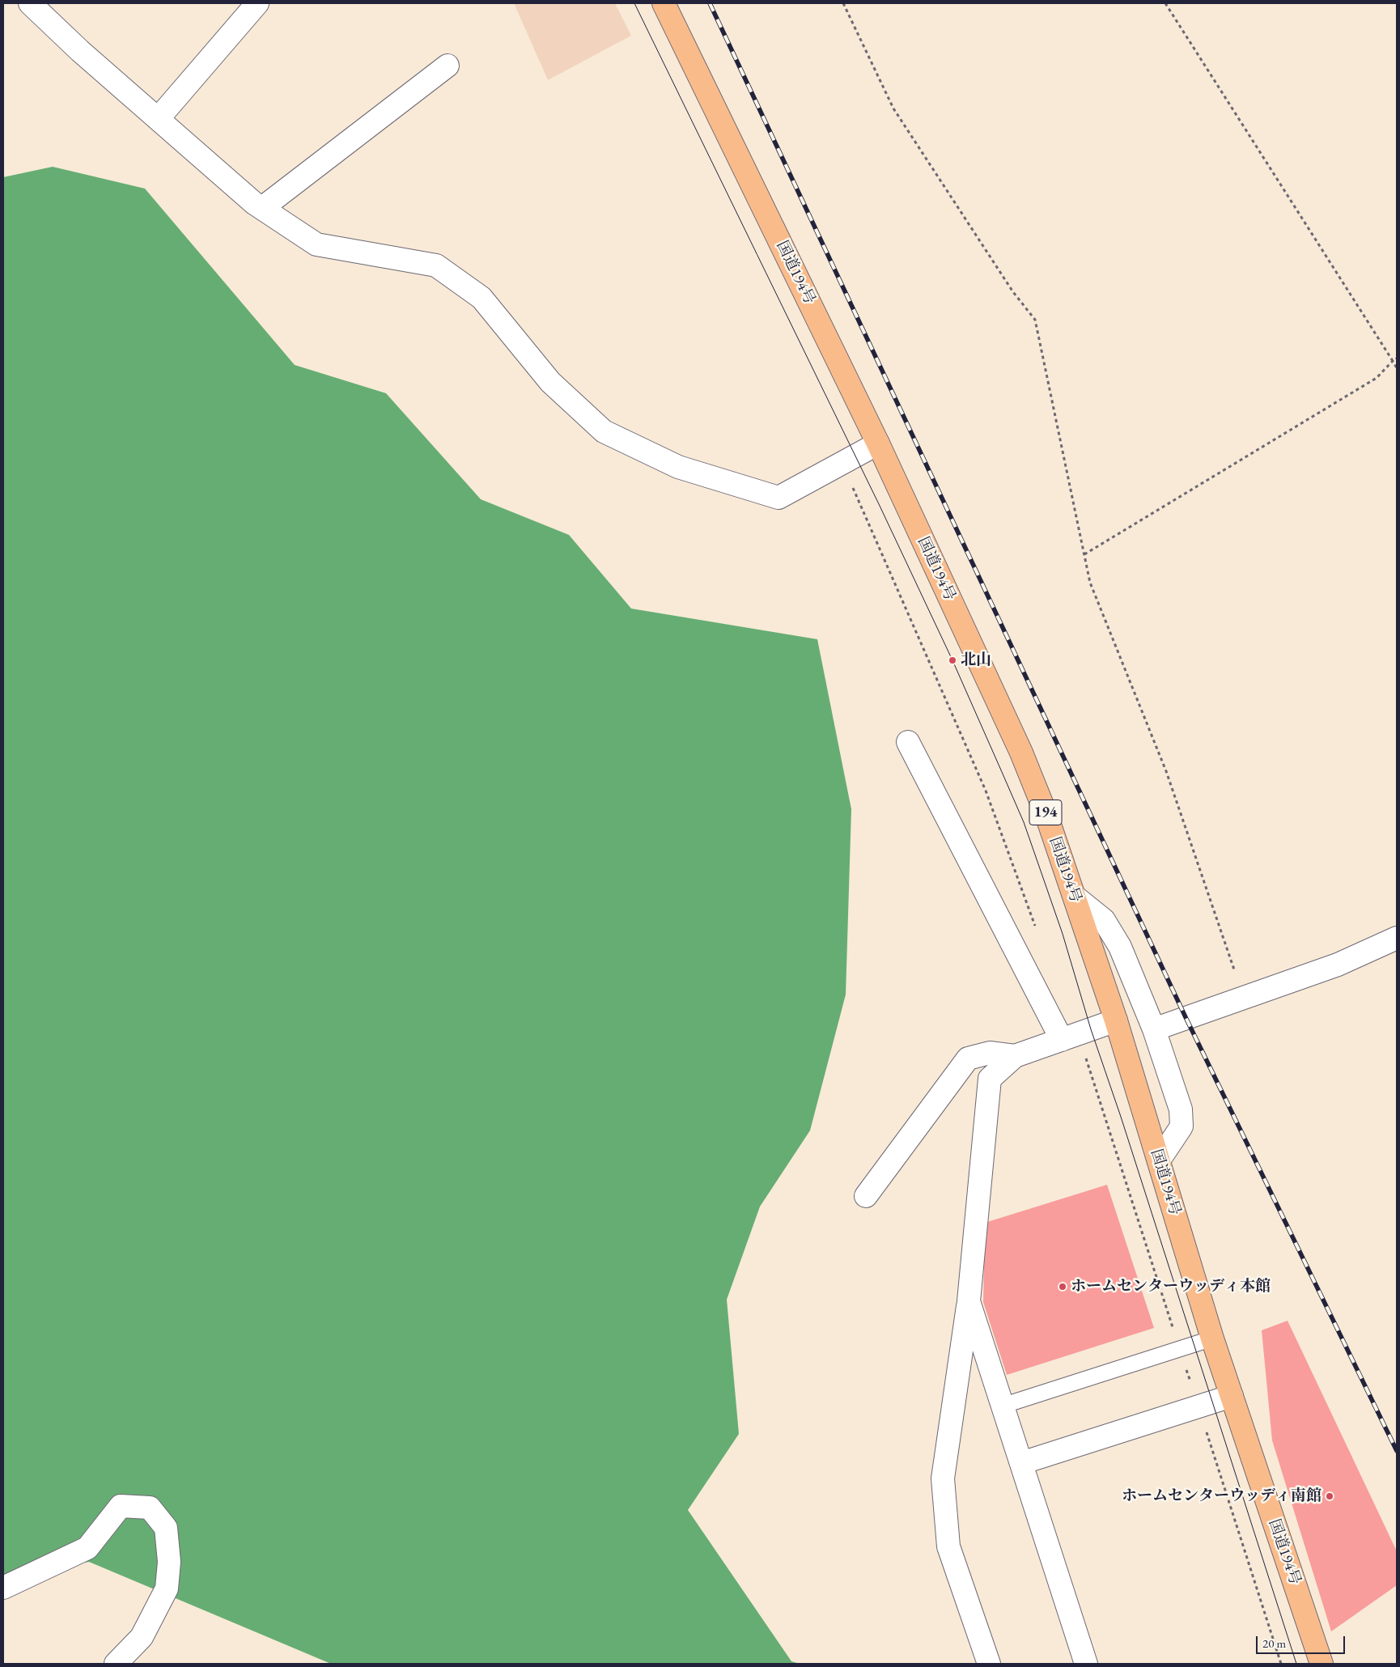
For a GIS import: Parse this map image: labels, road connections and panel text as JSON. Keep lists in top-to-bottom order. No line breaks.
{"streets":{"highway":["国道194号","194"]},"places":["北山","ホームセンターウッディ本館","ホームセンターウッディ南館"],"scale_bar":"20 m"}
